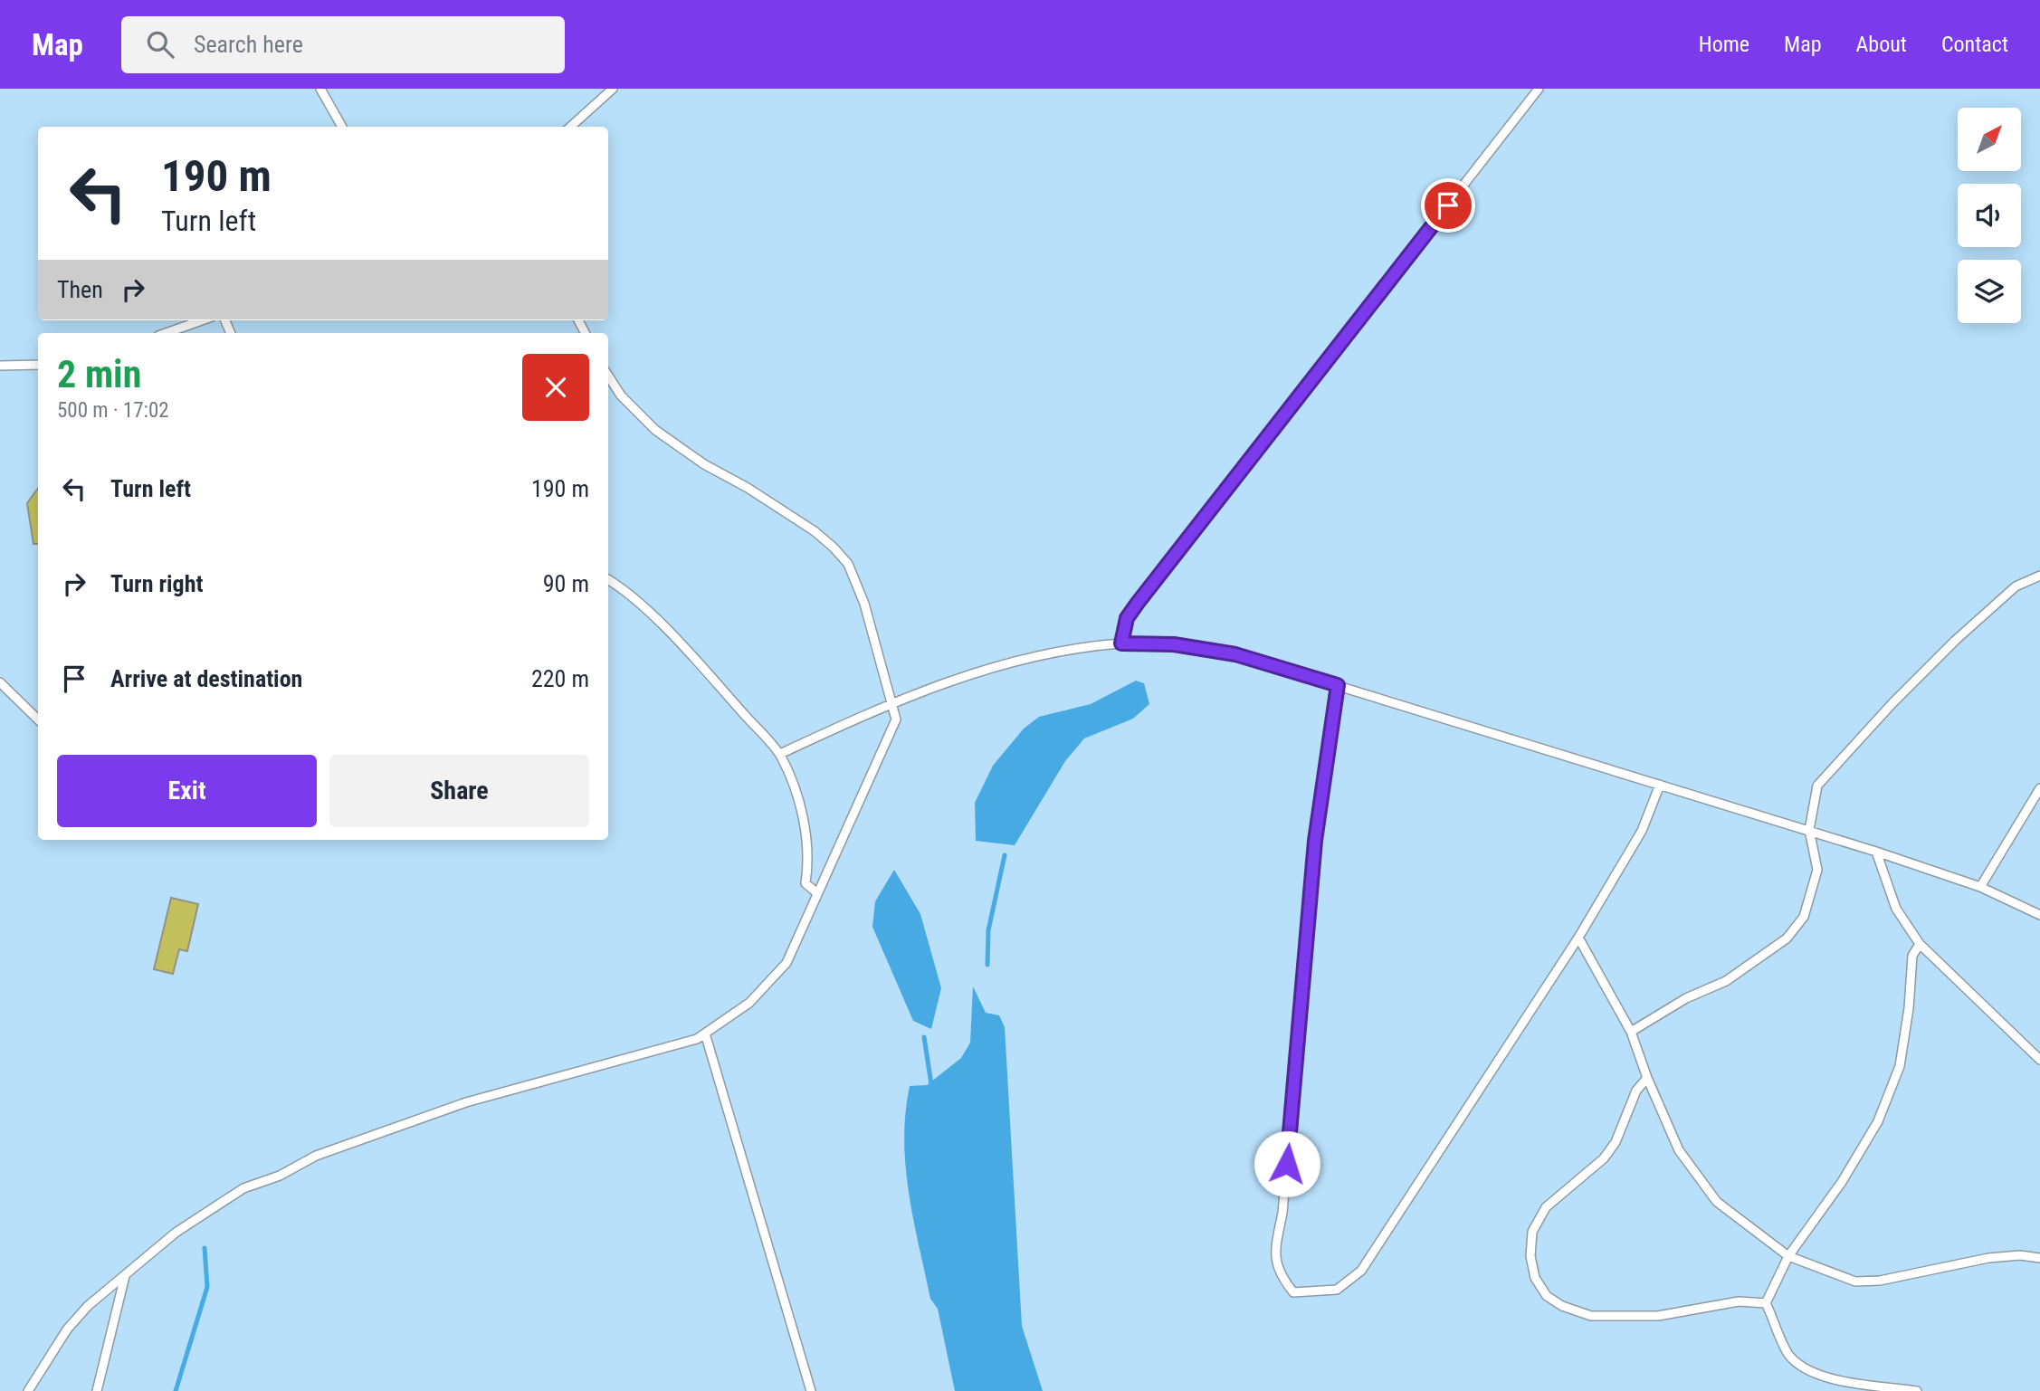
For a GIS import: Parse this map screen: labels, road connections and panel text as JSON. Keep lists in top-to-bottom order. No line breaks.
{"north":"top right","page":{"header":"Map","search":"Search here","nav":["Home","Map","About","Contact"],"turn":["190 m","Turn left"],"then":"Then","heading":["2 min","500 m · 17:02"],"list":[{"name":"Turn left","value":"190 m"},{"name":"Turn right","value":"90 m"},{"name":"Arrive at destination","value":"220 m"}],"buttons":["Exit","Share"]}}
